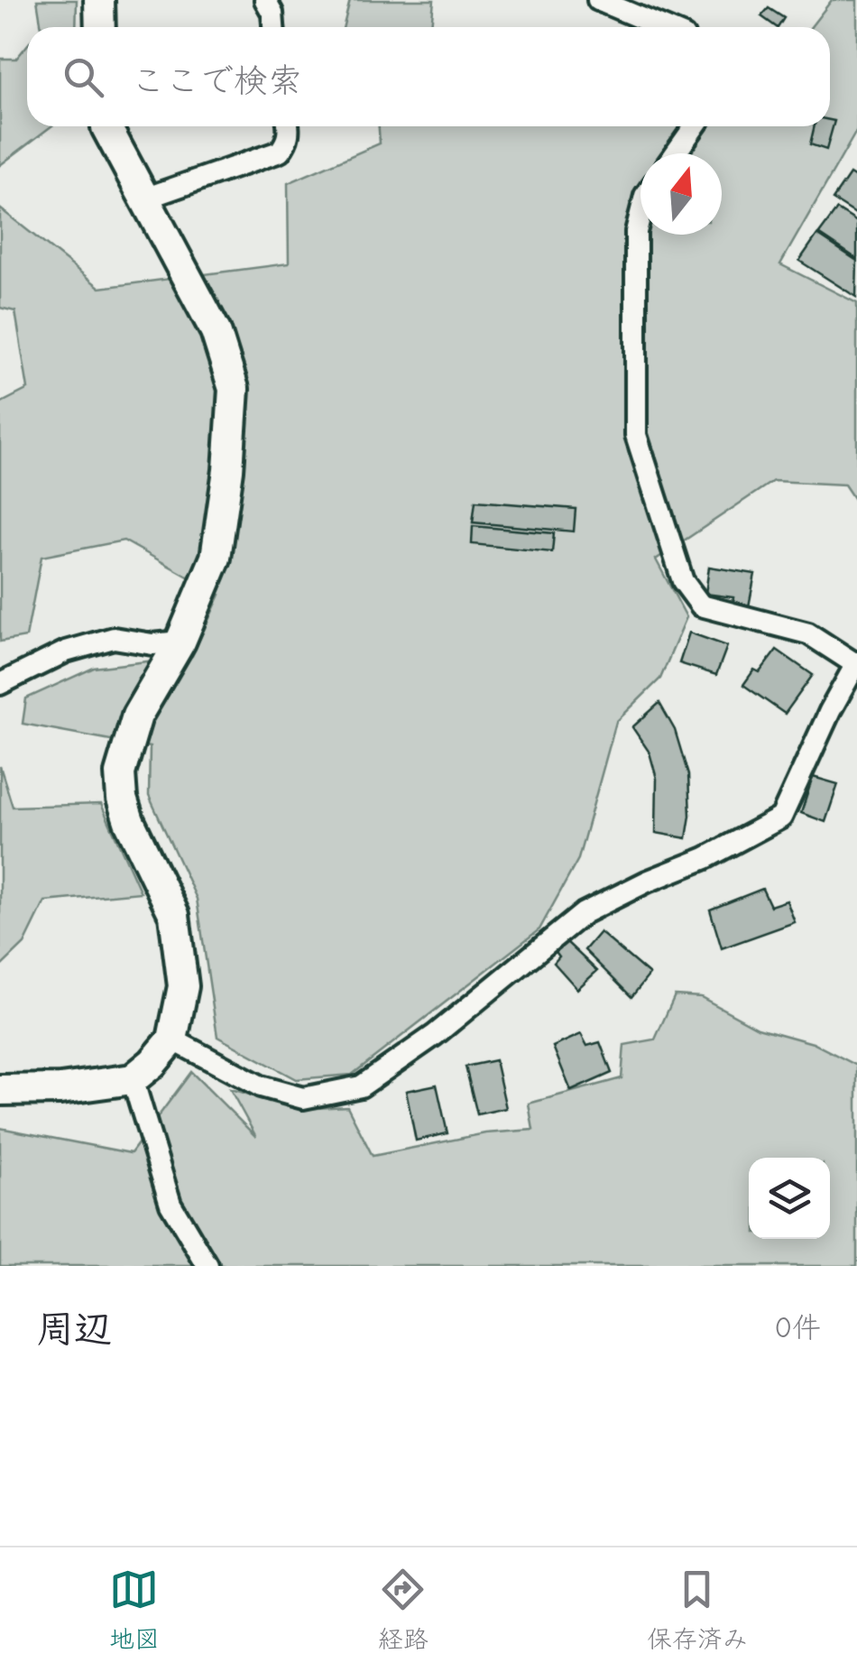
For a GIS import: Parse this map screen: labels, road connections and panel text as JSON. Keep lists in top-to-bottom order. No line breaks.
{"north":"top","page":{"search":"ここで検索","heading":["周辺","0件"],"nav":["地図","経路","保存済み"]}}
